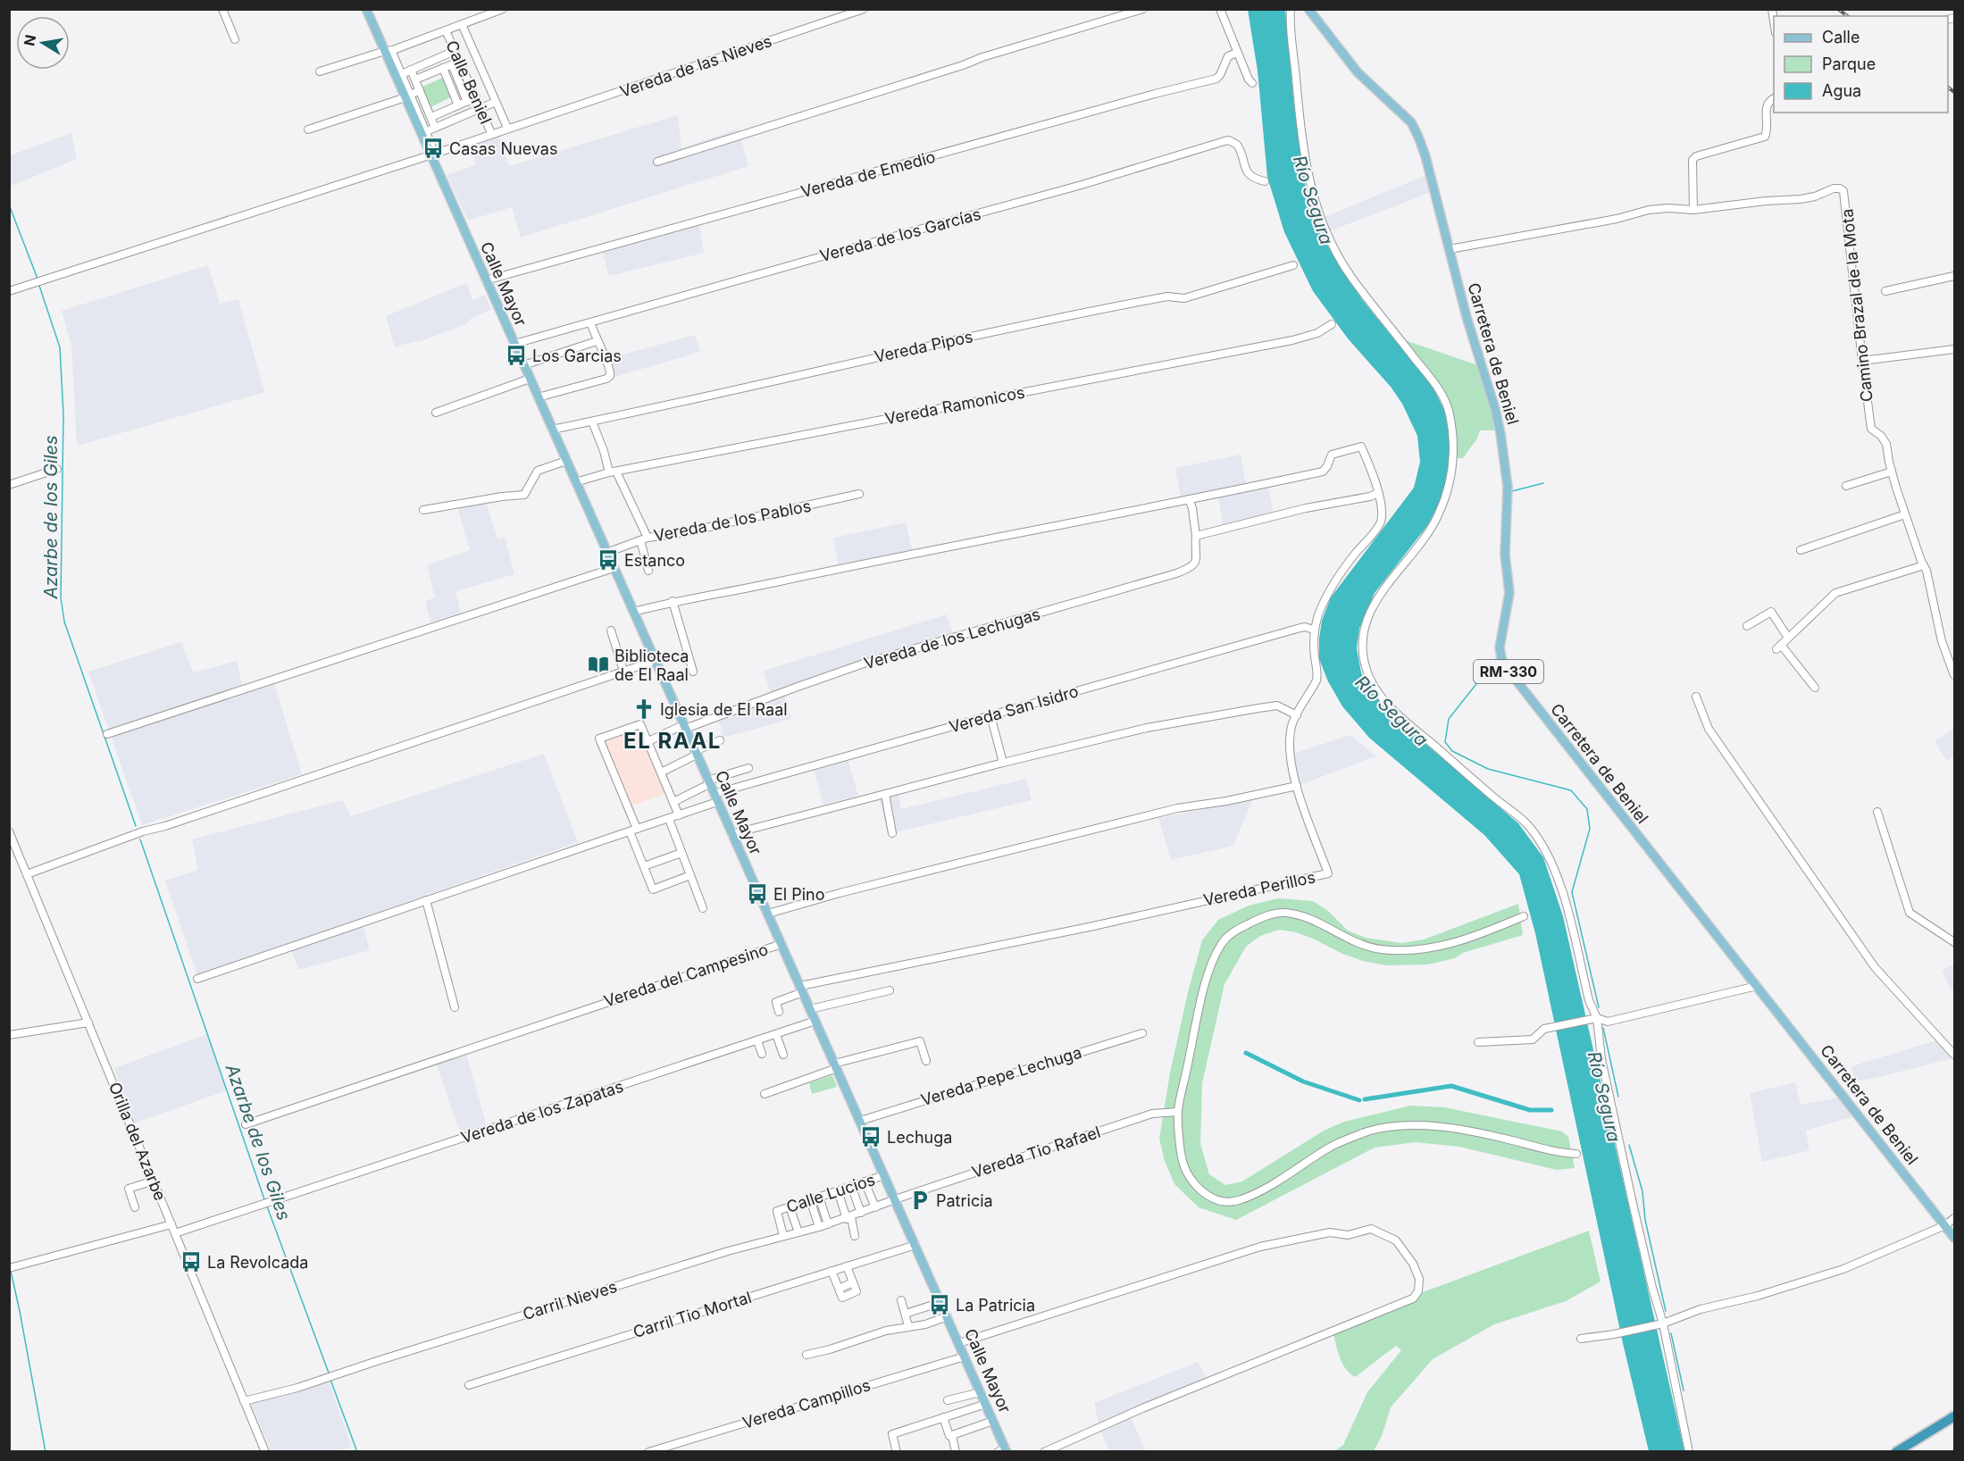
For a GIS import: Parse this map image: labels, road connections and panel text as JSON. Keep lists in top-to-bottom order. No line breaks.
{"streets":{"main road":["Calle Mayor","Carretera de Beniel","RM-330"],"street":["Vereda de las Nieves","Calle Beniel","Vereda de Emedio","Vereda de los Garcías","Camino Brazal de la Mota","Vereda Pipos","Vereda Ramonicos","Vereda de los Pablos","Vereda de los Lechugas","Vereda San Isidro","Vereda Perillos","Vereda del Campesino","Vereda Pepe Lechuga","Vereda de los Zapatas","Orilla del Azarbe","Vereda Tio Rafael","Calle Lucios","Carril Nieves","Carril Tio Mortal","Vereda Campillos"]},"crossings":[["Vereda de las Nieves","Calle Beniel"],["Vereda de las Nieves","Calle Mayor"],["Vereda de Emedio","Calle Mayor"],["Vereda de los Garcías","Calle Mayor"],["Calle Mayor","Vereda Pipos"],["Calle Mayor","Vereda Ramonicos"],["Calle Mayor","Vereda de los Pablos"],["Calle Mayor","Vereda de los Lechugas"],["Calle Mayor","Vereda San Isidro"],["Calle Mayor","Vereda Perillos"],["Calle Mayor","Vereda del Campesino"],["Calle Mayor","Vereda Pepe Lechuga"],["Calle Mayor","Vereda de los Zapatas"],["Calle Mayor","Vereda Tio Rafael"],["Calle Mayor","Calle Lucios"],["Calle Mayor","Carril Nieves"],["Calle Mayor","Carril Tio Mortal"],["Calle Mayor","Vereda Campillos"],["Camino Brazal de la Mota","Carretera de Beniel"],["Vereda San Isidro","Vereda Perillos"],["Vereda de los Zapatas","Orilla del Azarbe"],["Orilla del Azarbe","Carril Nieves"],["Vereda Tio Rafael","Carril Nieves"],["Calle Lucios","Carril Nieves"]],"districts":["EL RAAL"],"water":["Río Segura","Azarbe de los Giles"],"places":{"bus stop":["Casas Nuevas","Los Garcias","Estanco","El Pino","Lechuga","La Revolcada","La Patricia"],"library":["Biblioteca de El Raal"],"church":["Iglesia de El Raal"],"parking":["Patricia"]},"legend":["Calle","Parque","Agua"],"north":"left"}
